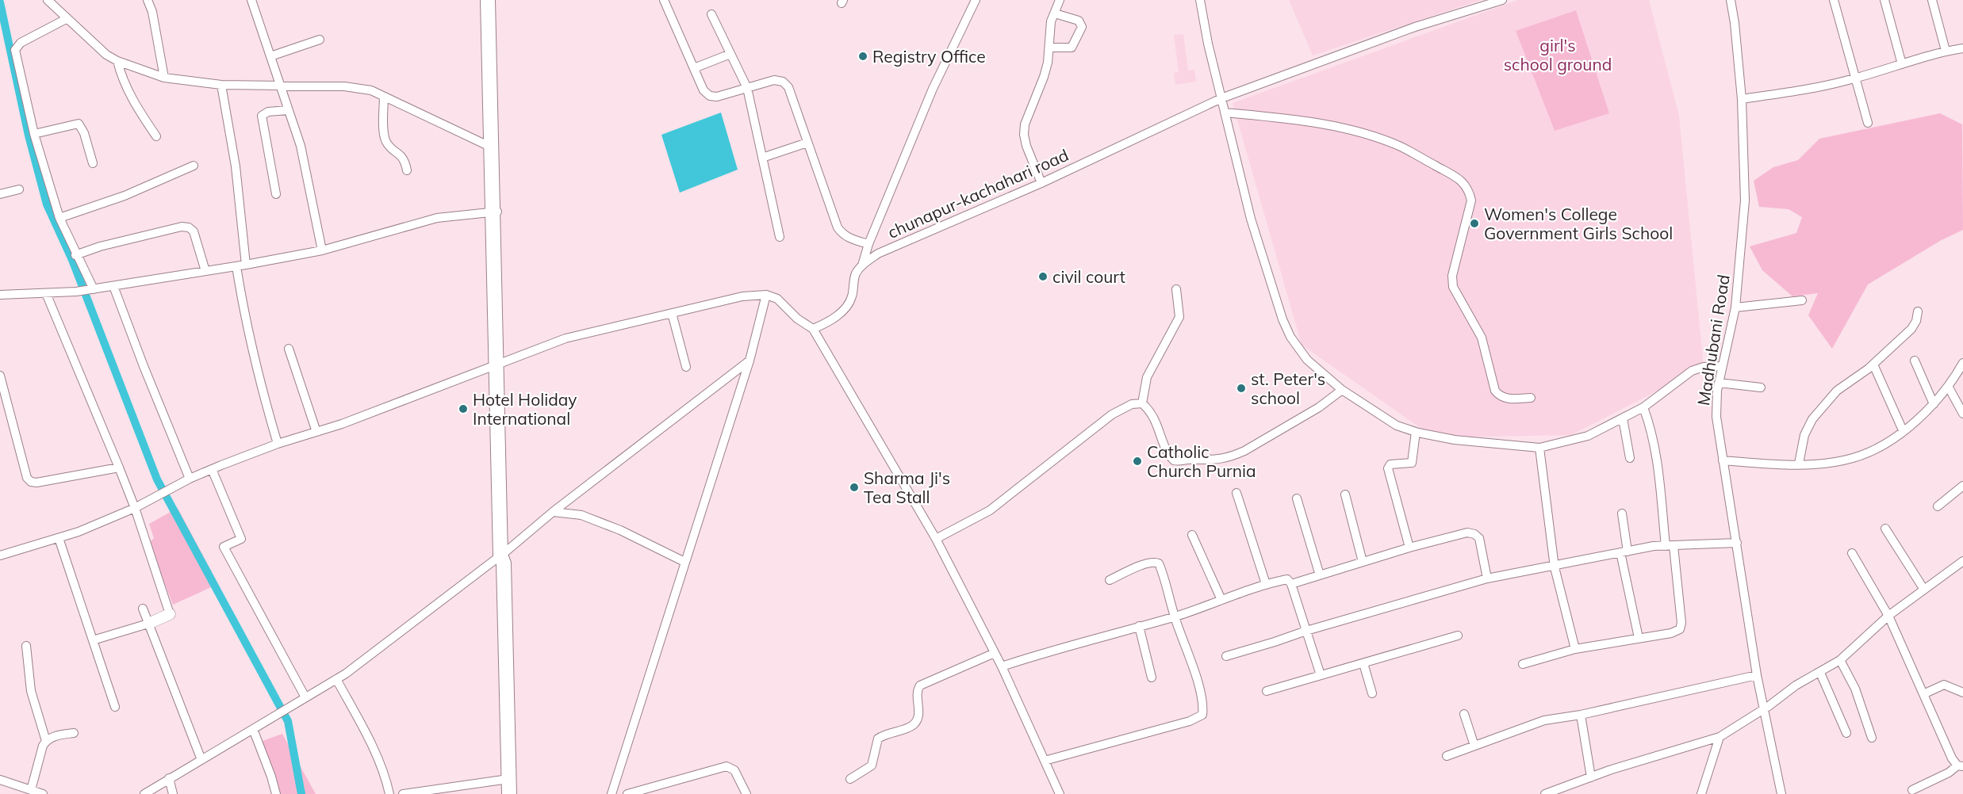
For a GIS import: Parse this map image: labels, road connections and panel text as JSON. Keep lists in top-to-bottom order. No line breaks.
{"streets":{"street":["chunapur-kachahari road","Madhubani Road"]},"parks":["girl's school ground"],"places":["Registry Office","Women's College Government Girls School","civil court","st. Peter's school","Hotel Holiday International","Catholic Church Purnia","Sharma Ji's Tea Stall"]}
